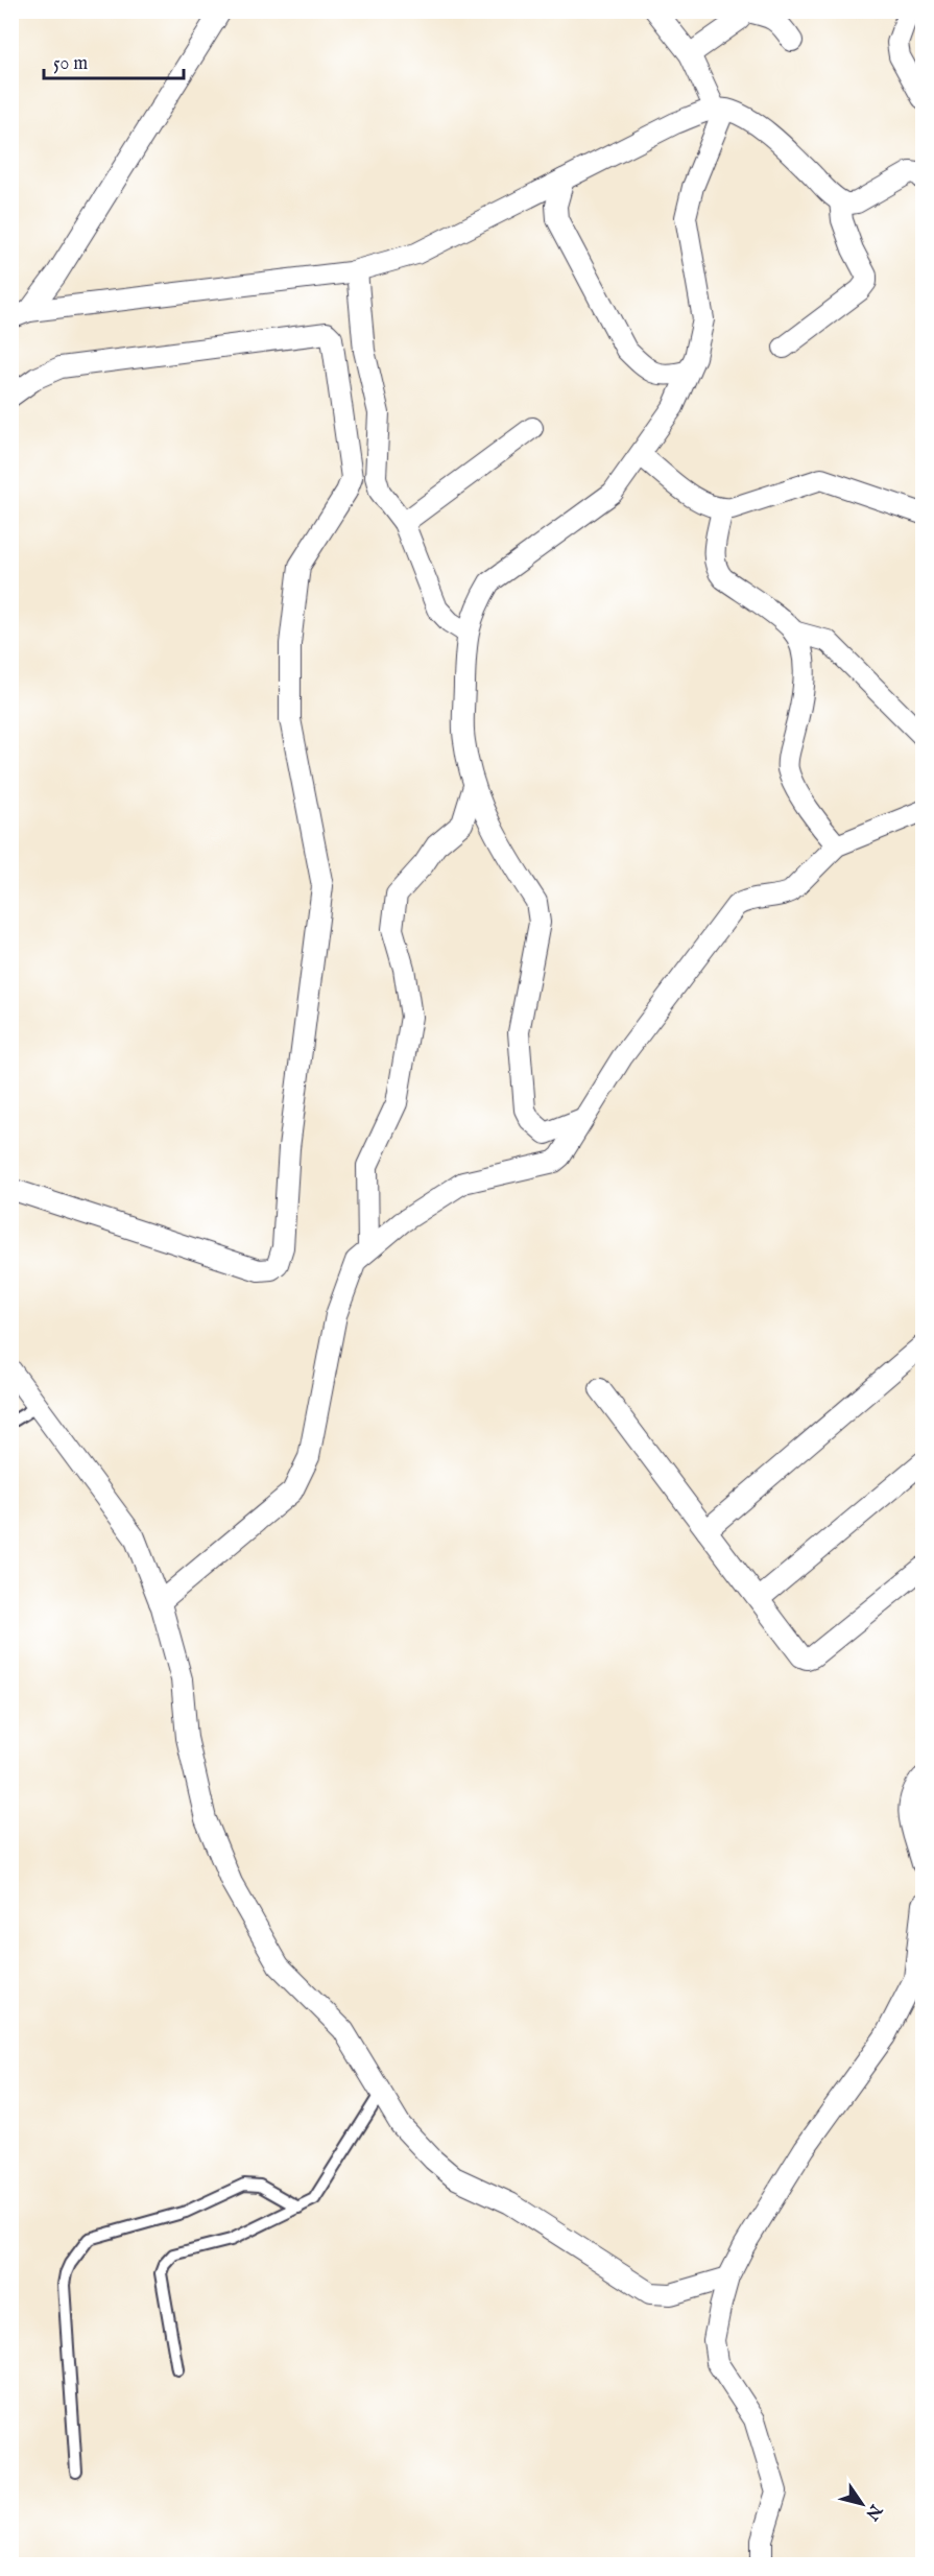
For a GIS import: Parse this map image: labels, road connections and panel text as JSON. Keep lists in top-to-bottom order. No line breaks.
{"scale_bar":"50 m","north":"bottom right"}
